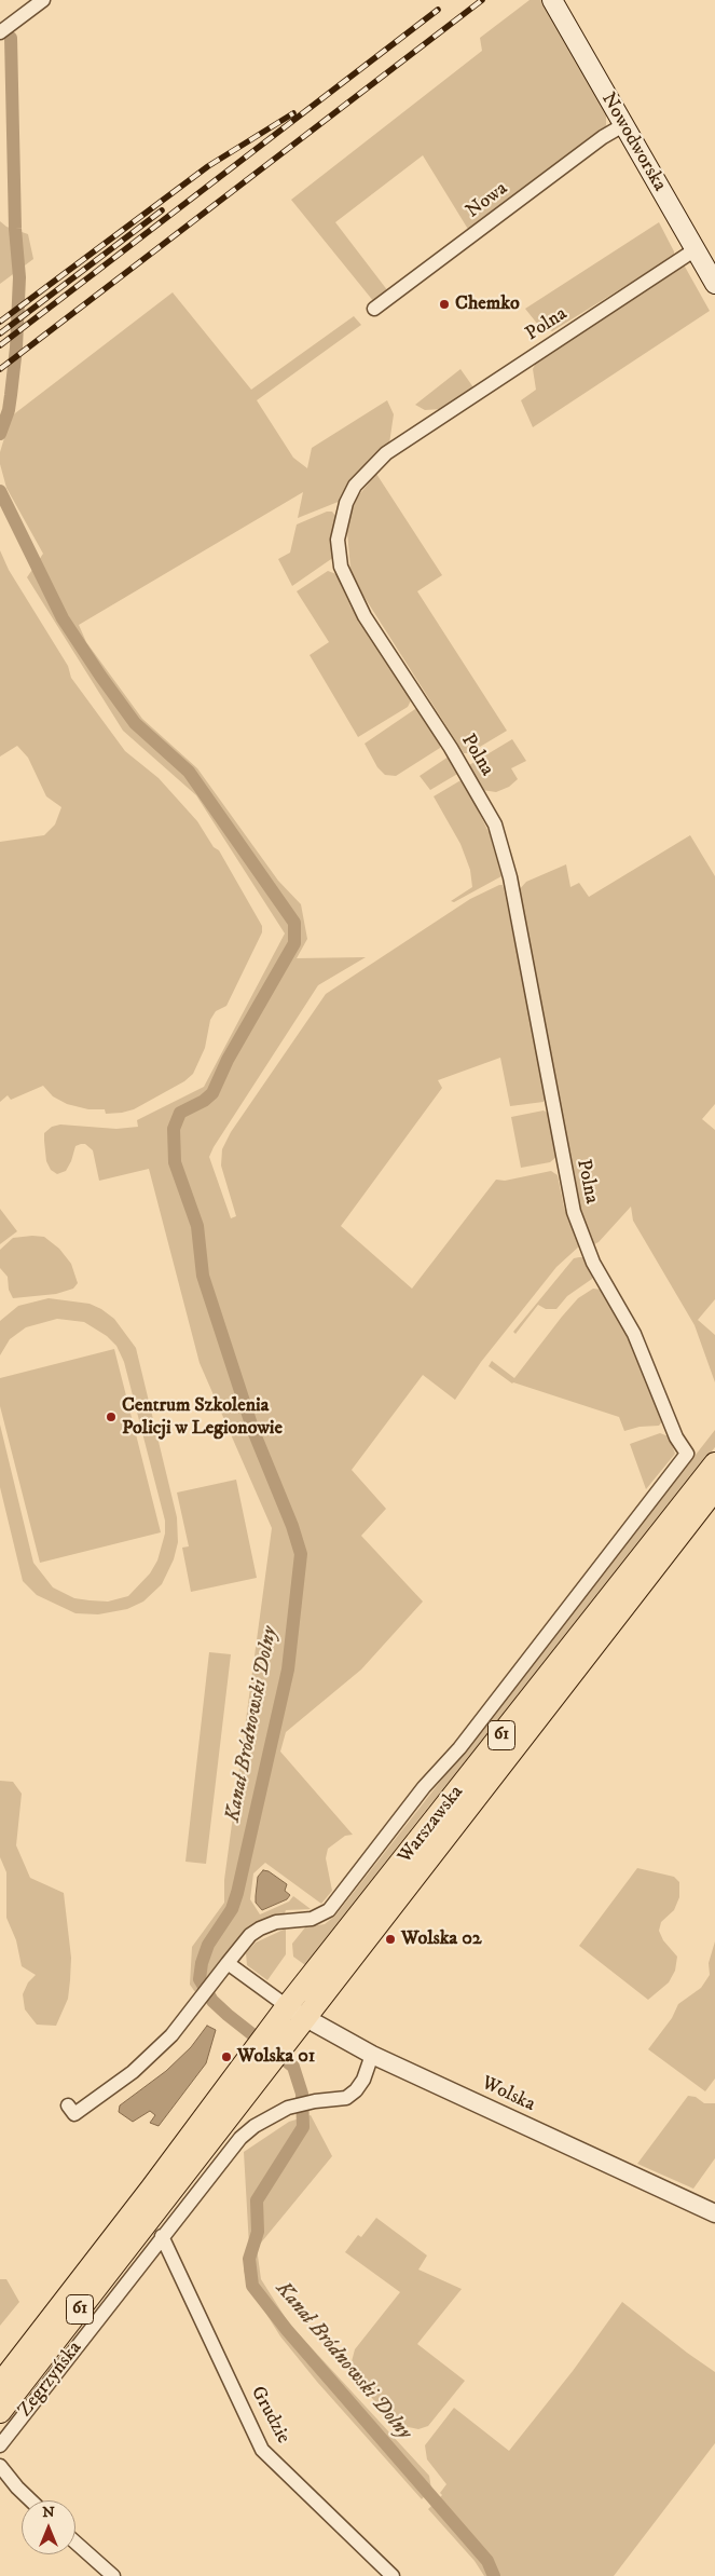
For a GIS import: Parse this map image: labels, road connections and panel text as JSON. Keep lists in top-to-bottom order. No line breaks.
{"streets":{"main road":["Nowodworska","61","Warszawska","Zegrzyńska"],"street":["Nowa","Polna","Wolska","Grudzie"]},"crossings":[["Nowodworska","Nowa"],["Nowodworska","Polna"],["Warszawska","Wolska"],["Warszawska","Zegrzyńska"],["Zegrzyńska","Grudzie"]],"water":["Kanał Bródnowski Dolny"],"places":["Chemko","Centrum Szkolenia Policji w Legionowie","Wolska 02","Wolska 01"],"north":"top"}
